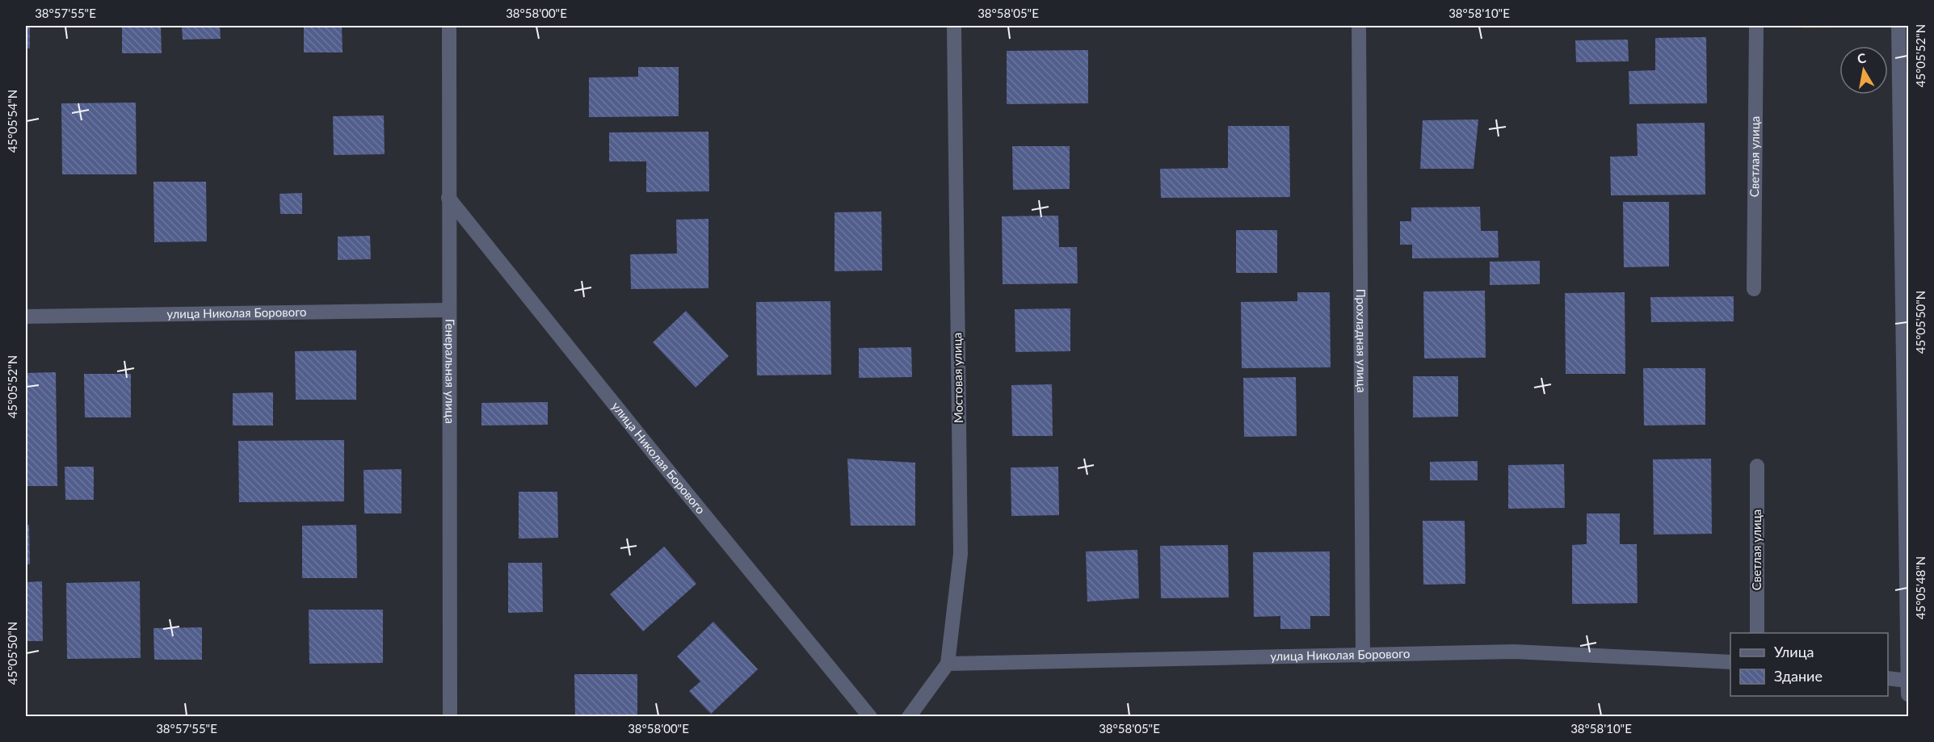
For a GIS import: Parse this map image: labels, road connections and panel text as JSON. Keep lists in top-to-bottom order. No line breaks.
{"streets":{"street":["Светлая улица","улица Николая Борового","Прохладная улица","Генеральная улица","Мостовая улица"]},"crossings":[["улица Николая Борового","Прохладная улица"],["улица Николая Борового","Генеральная улица"],["улица Николая Борового","Мостовая улица"]],"legend":["Улица","Здание"],"north":"top","coordinates":["38°57'55\"E","38°58'00\"E","38°58'05\"E","38°58'10\"E","45°05'52\"N","45°05'54\"N","45°05'50\"N","45°05'48\"N"]}
